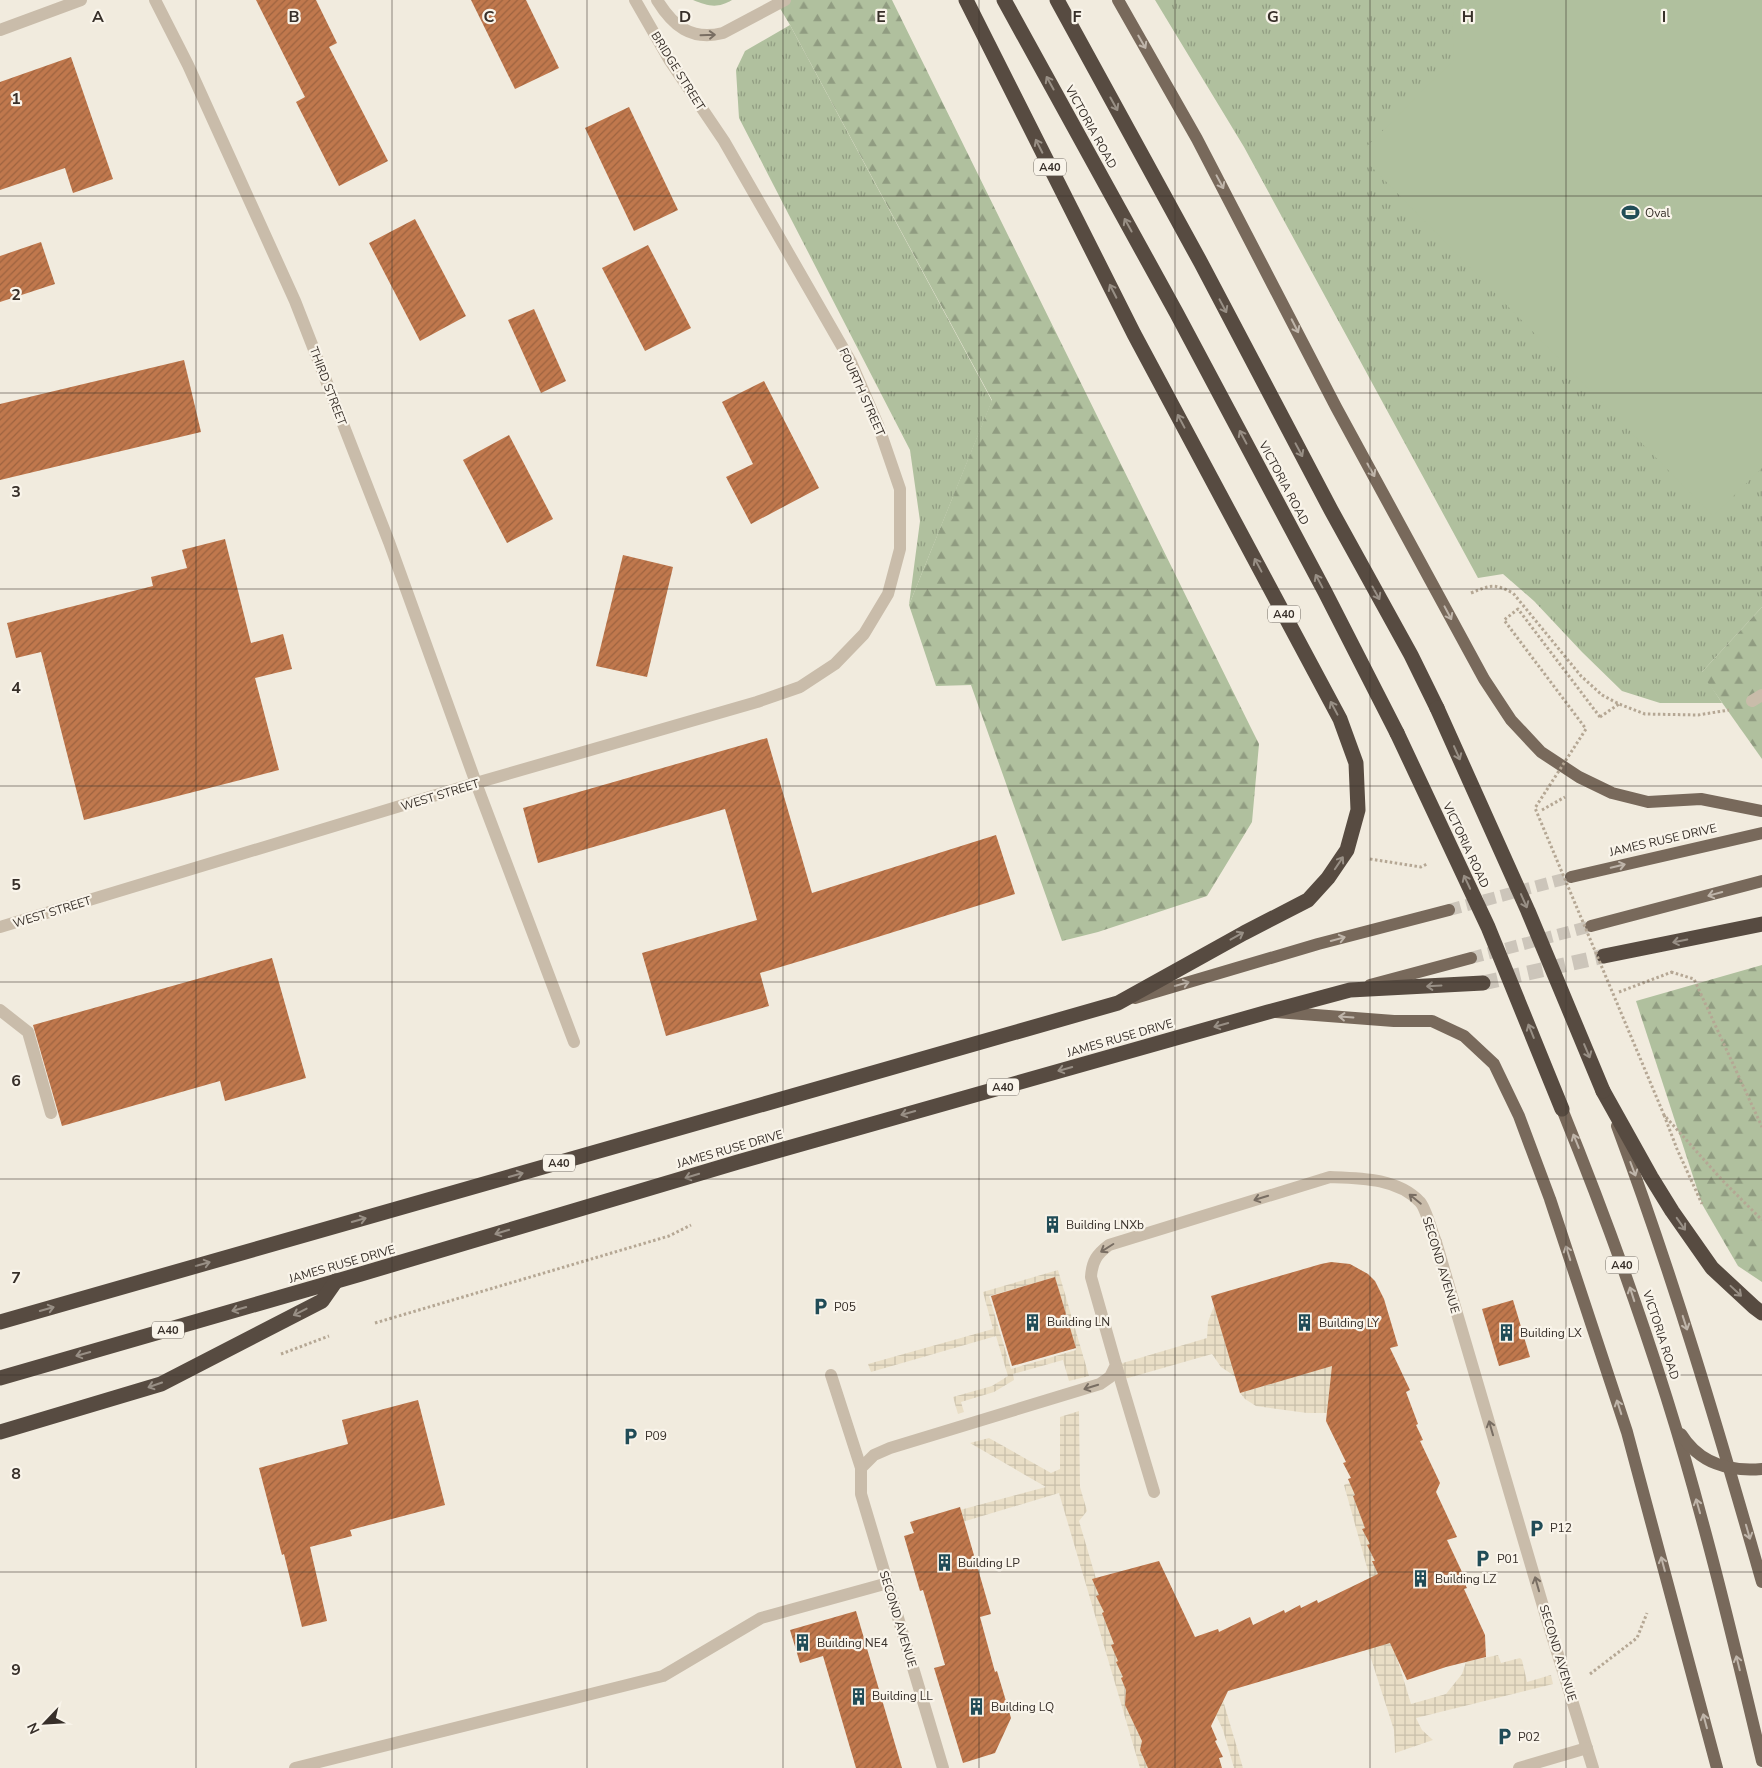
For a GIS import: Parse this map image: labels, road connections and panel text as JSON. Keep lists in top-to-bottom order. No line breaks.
{"streets":{"highway":["VICTORIA ROAD","A40","JAMES RUSE DRIVE"],"street":["BRIDGE STREET","THIRD STREET","FOURTH STREET","WEST STREET","SECOND AVENUE"]},"crossings":[["BRIDGE STREET","FOURTH STREET"],["A40","JAMES RUSE DRIVE"],["THIRD STREET","WEST STREET"],["FOURTH STREET","WEST STREET"]],"one_way":["BRIDGE STREET"],"places":{"sports":["Oval"],"building":["Building LNXb","Building LN","Building LY","Building LX","Building LP","Building LZ","Building NE4","Building LL","Building LQ"],"parking":["P05","P09","P12","P01","P02"]},"north":"bottom left","grid":{"columns":["A","B","C","D","E","F","G","H","I"],"rows":["1","2","3","4","5","6","7","8","9"]}}
